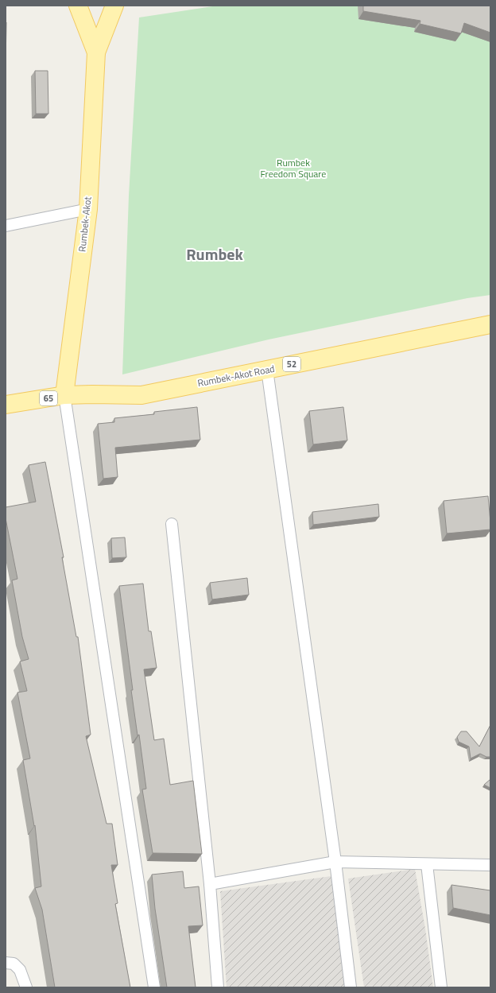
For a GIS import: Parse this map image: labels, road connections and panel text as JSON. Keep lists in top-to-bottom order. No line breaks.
{"streets":{"main road":["Rumbek-Akot","52","Rumbek-Akot Road","65"]},"crossings":[["Rumbek-Akot","65"],["Rumbek-Akot Road","65"]],"districts":["Rumbek"],"parks":["Rumbek Freedom Square"]}
